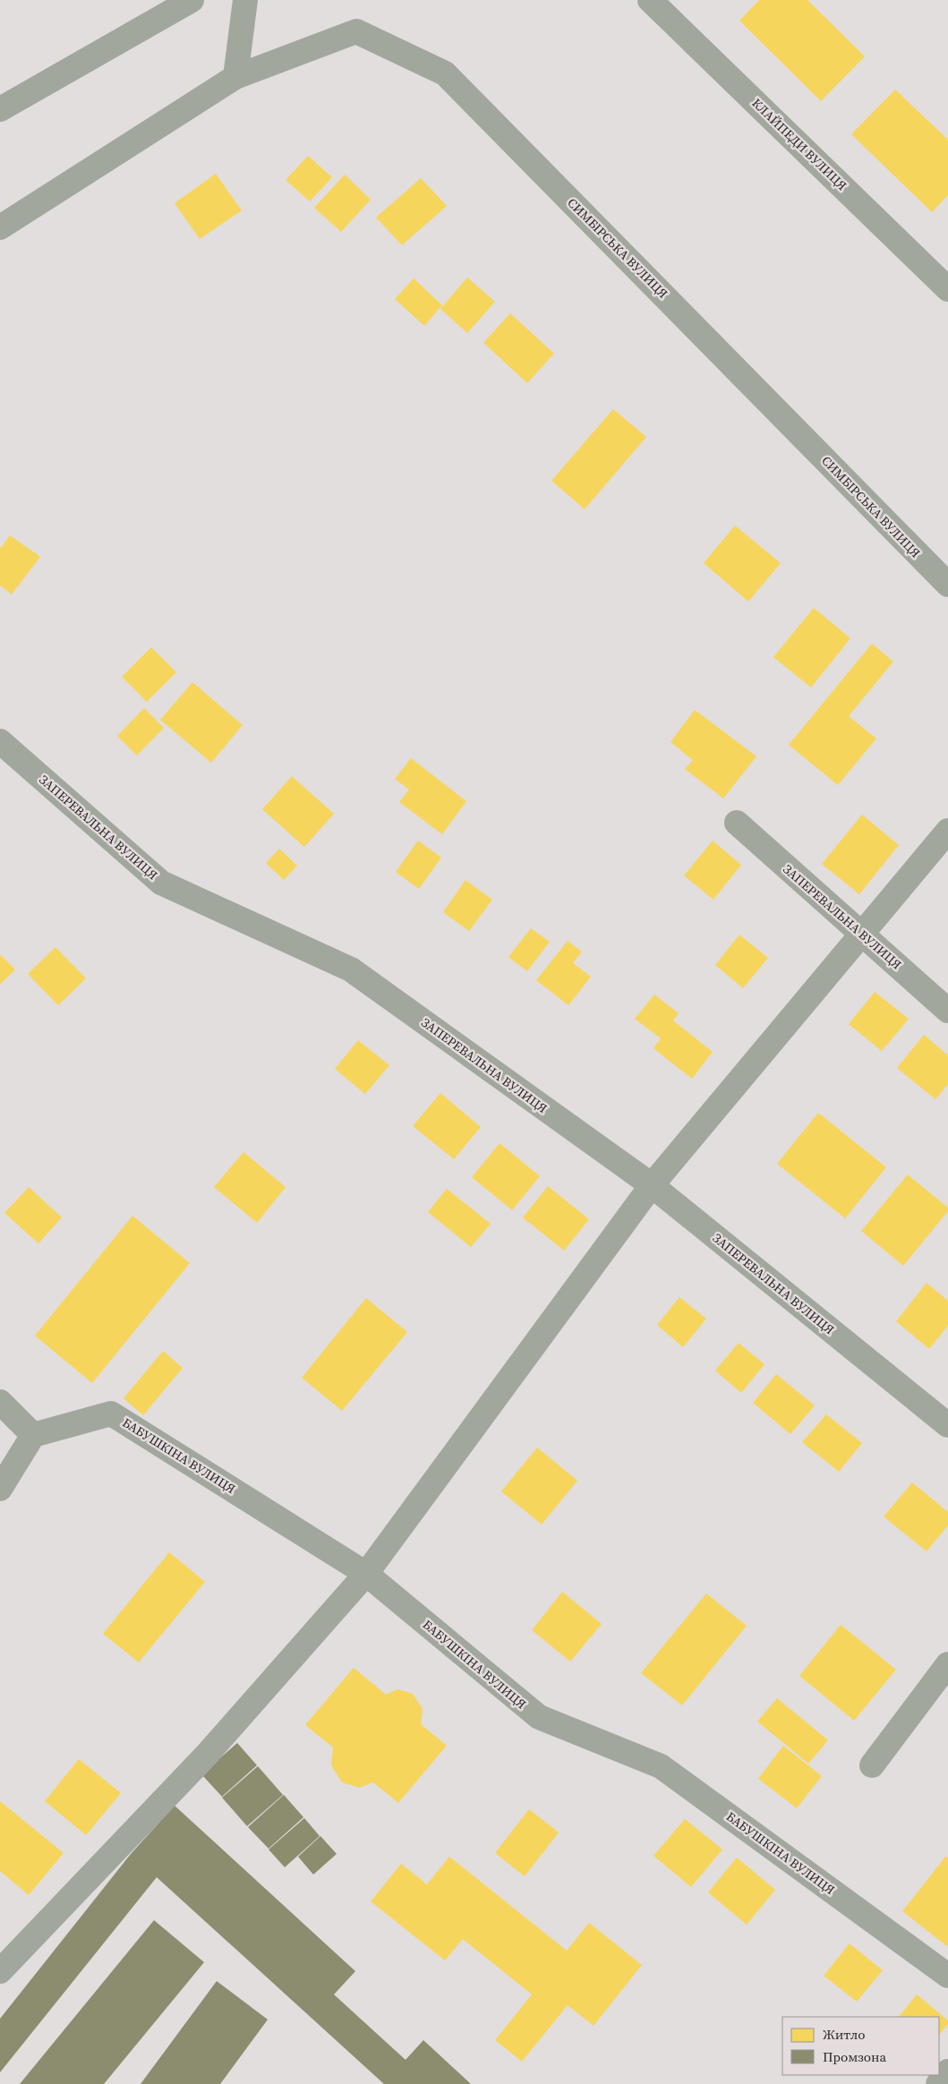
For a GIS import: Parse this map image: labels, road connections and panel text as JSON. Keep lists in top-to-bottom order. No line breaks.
{"streets":{"street":["КЛАЙПЕДИ ВУЛИЦЯ","СИМБІРСЬКА ВУЛИЦЯ","ЗАПЕРЕВАЛЬНА ВУЛИЦЯ","БАБУШКІНА ВУЛИЦЯ"]},"legend":["Житло","Промзона"]}
